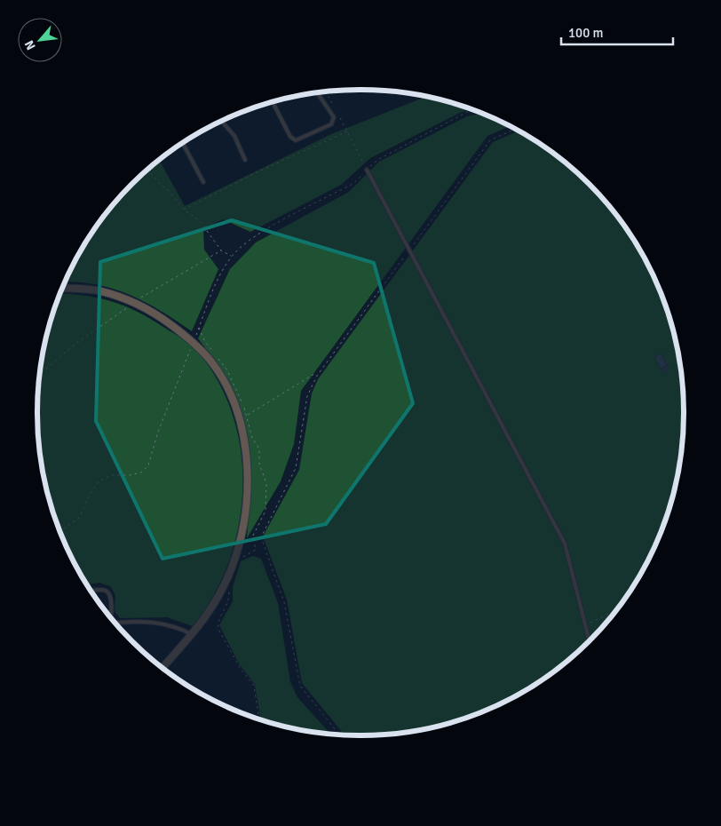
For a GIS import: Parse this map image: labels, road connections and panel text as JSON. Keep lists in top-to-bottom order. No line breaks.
{"scale_bar":"100 m","north":"bottom left"}
